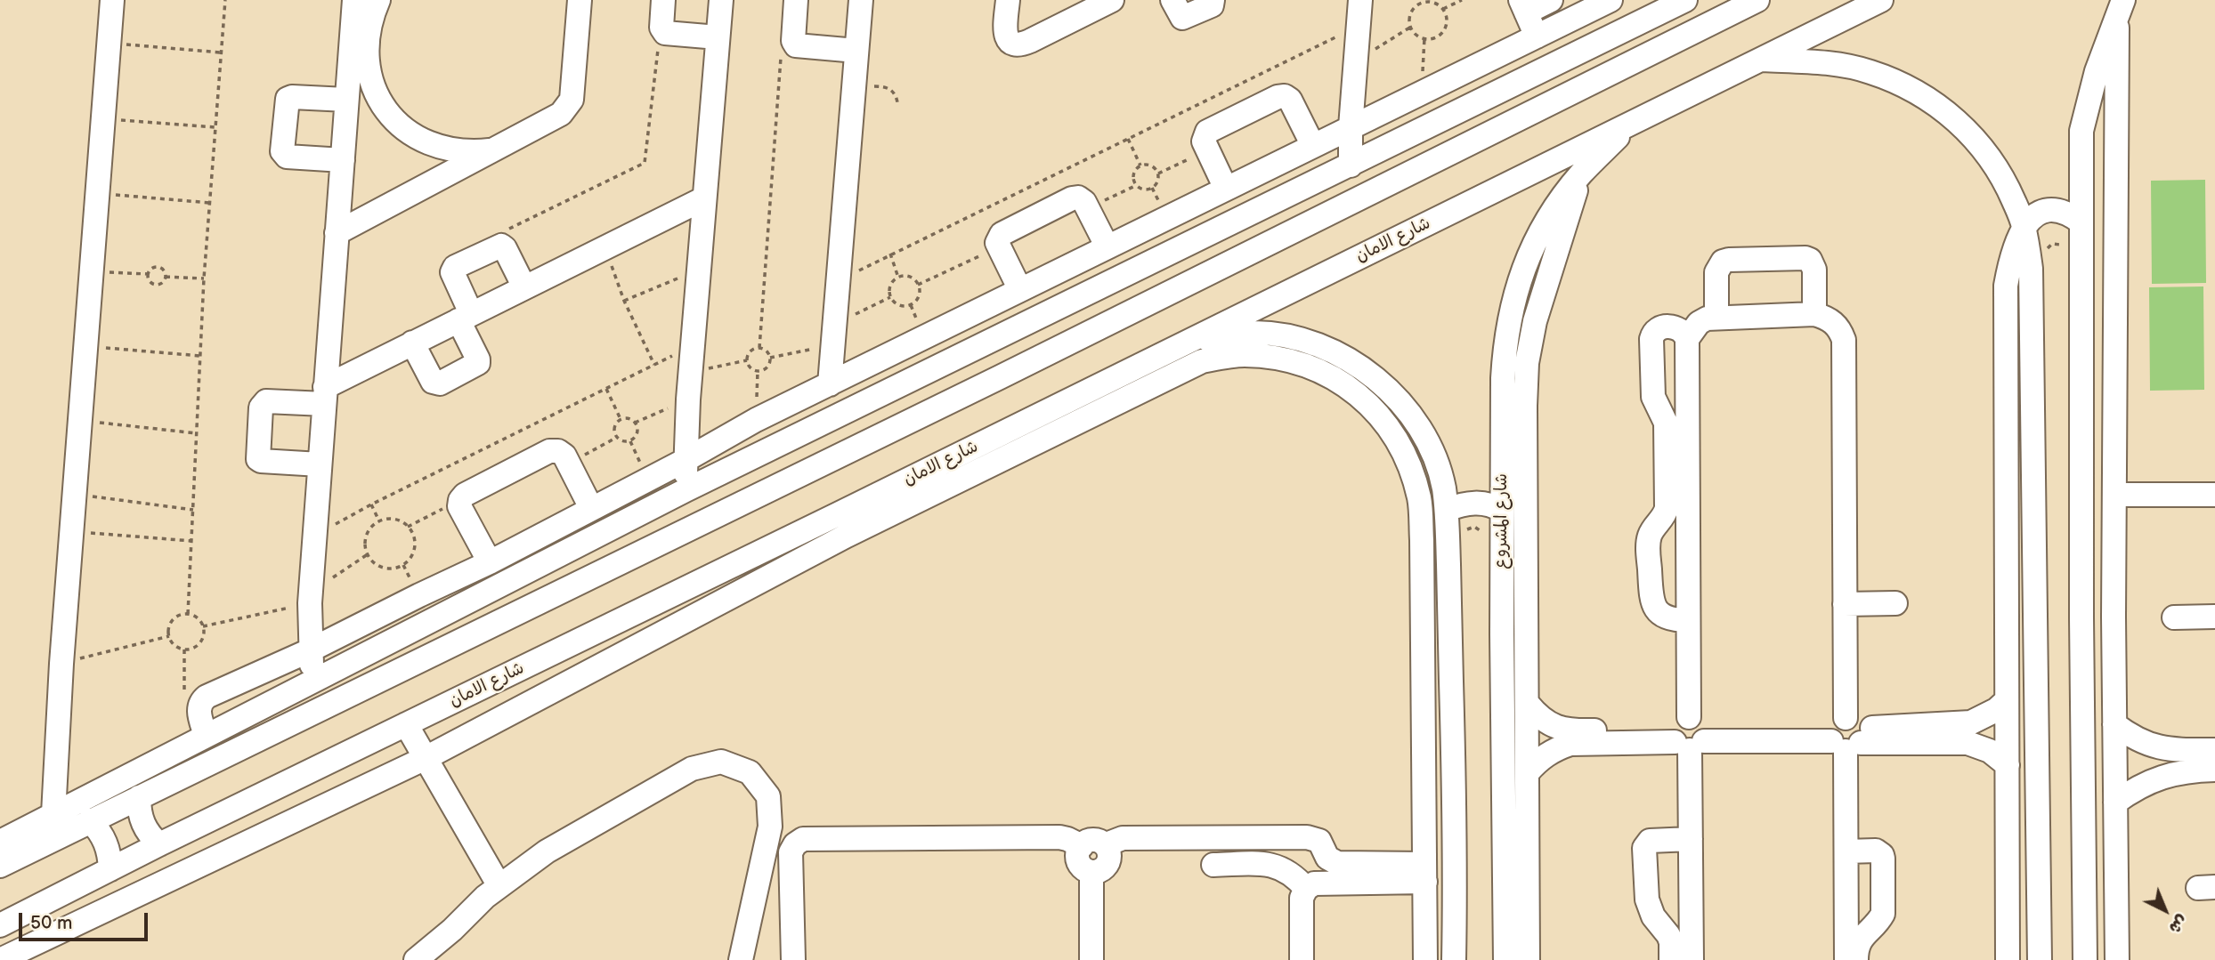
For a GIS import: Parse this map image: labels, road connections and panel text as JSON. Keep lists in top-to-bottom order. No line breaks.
{"streets":{"street":["شارع الامان","شارع المشروع"]},"crossings":[["شارع الامان","شارع المشروع"]],"scale_bar":"50 m","north":"bottom right"}
